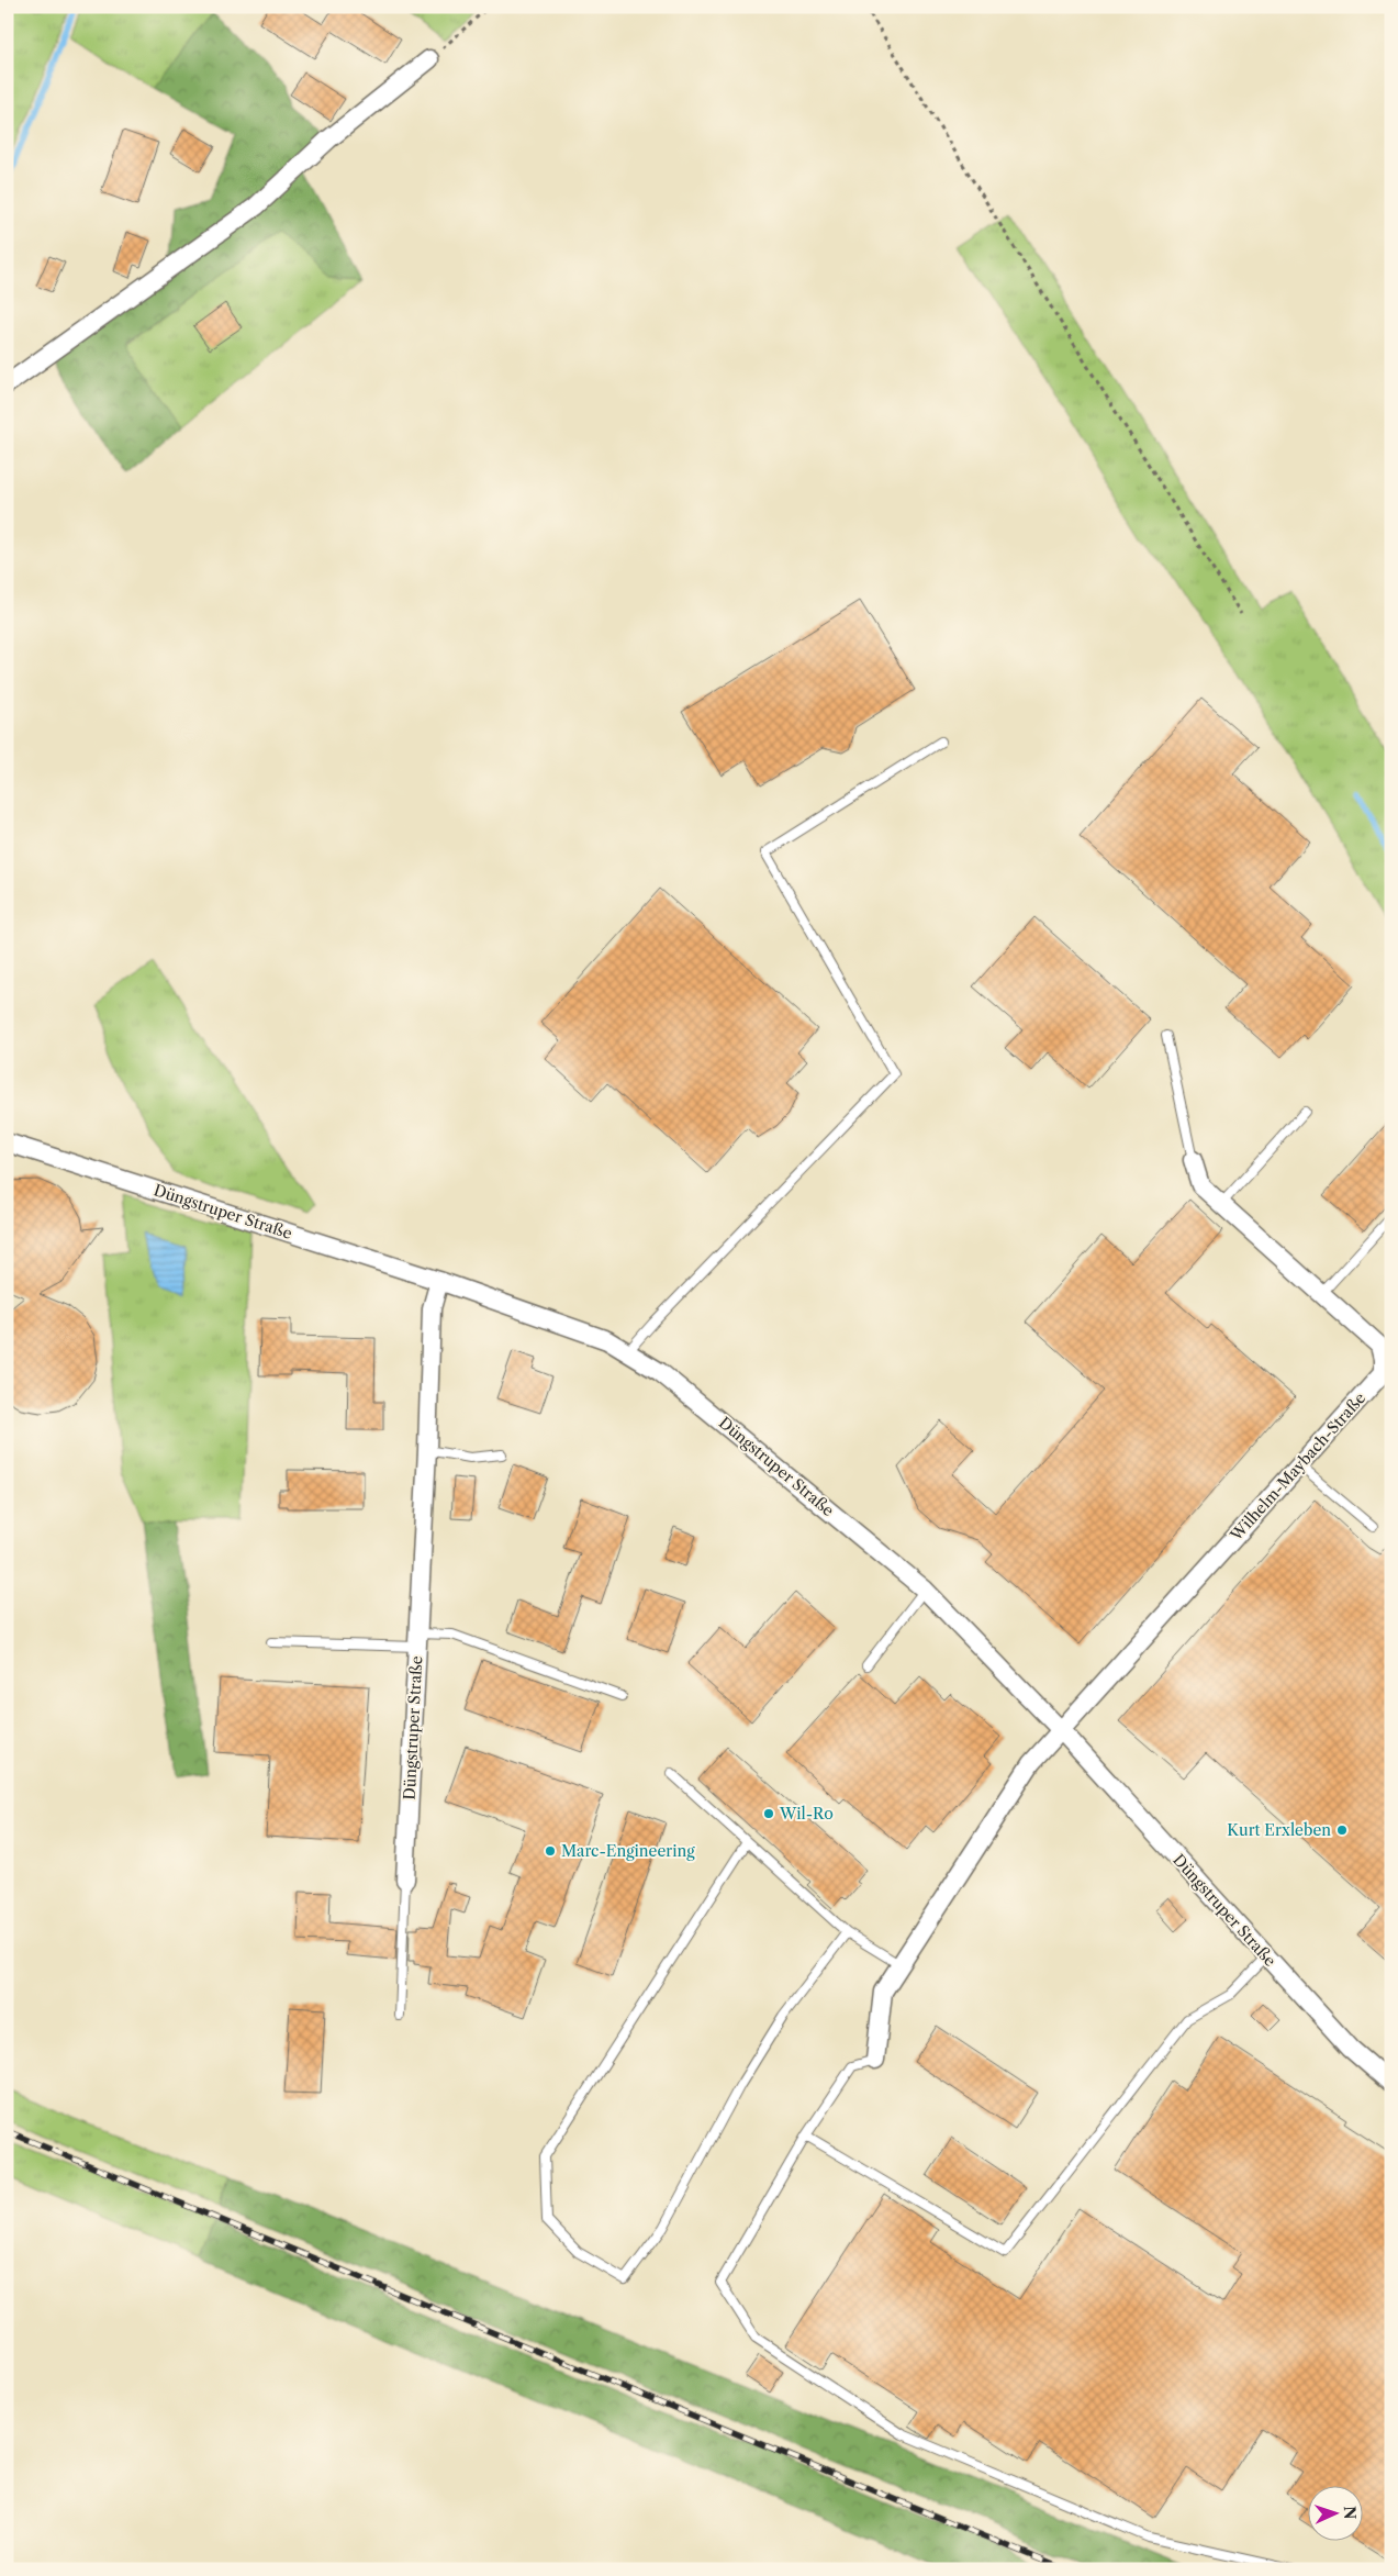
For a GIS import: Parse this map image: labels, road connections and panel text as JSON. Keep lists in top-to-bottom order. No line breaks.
{"streets":{"street":["Düngstruper Straße","Wilhelm-Maybach-Straße"]},"crossings":[["Düngstruper Straße","Wilhelm-Maybach-Straße"]],"places":["Wil-Ro","Kurt Erxleben","Marc-Engineering"],"north":"right"}
